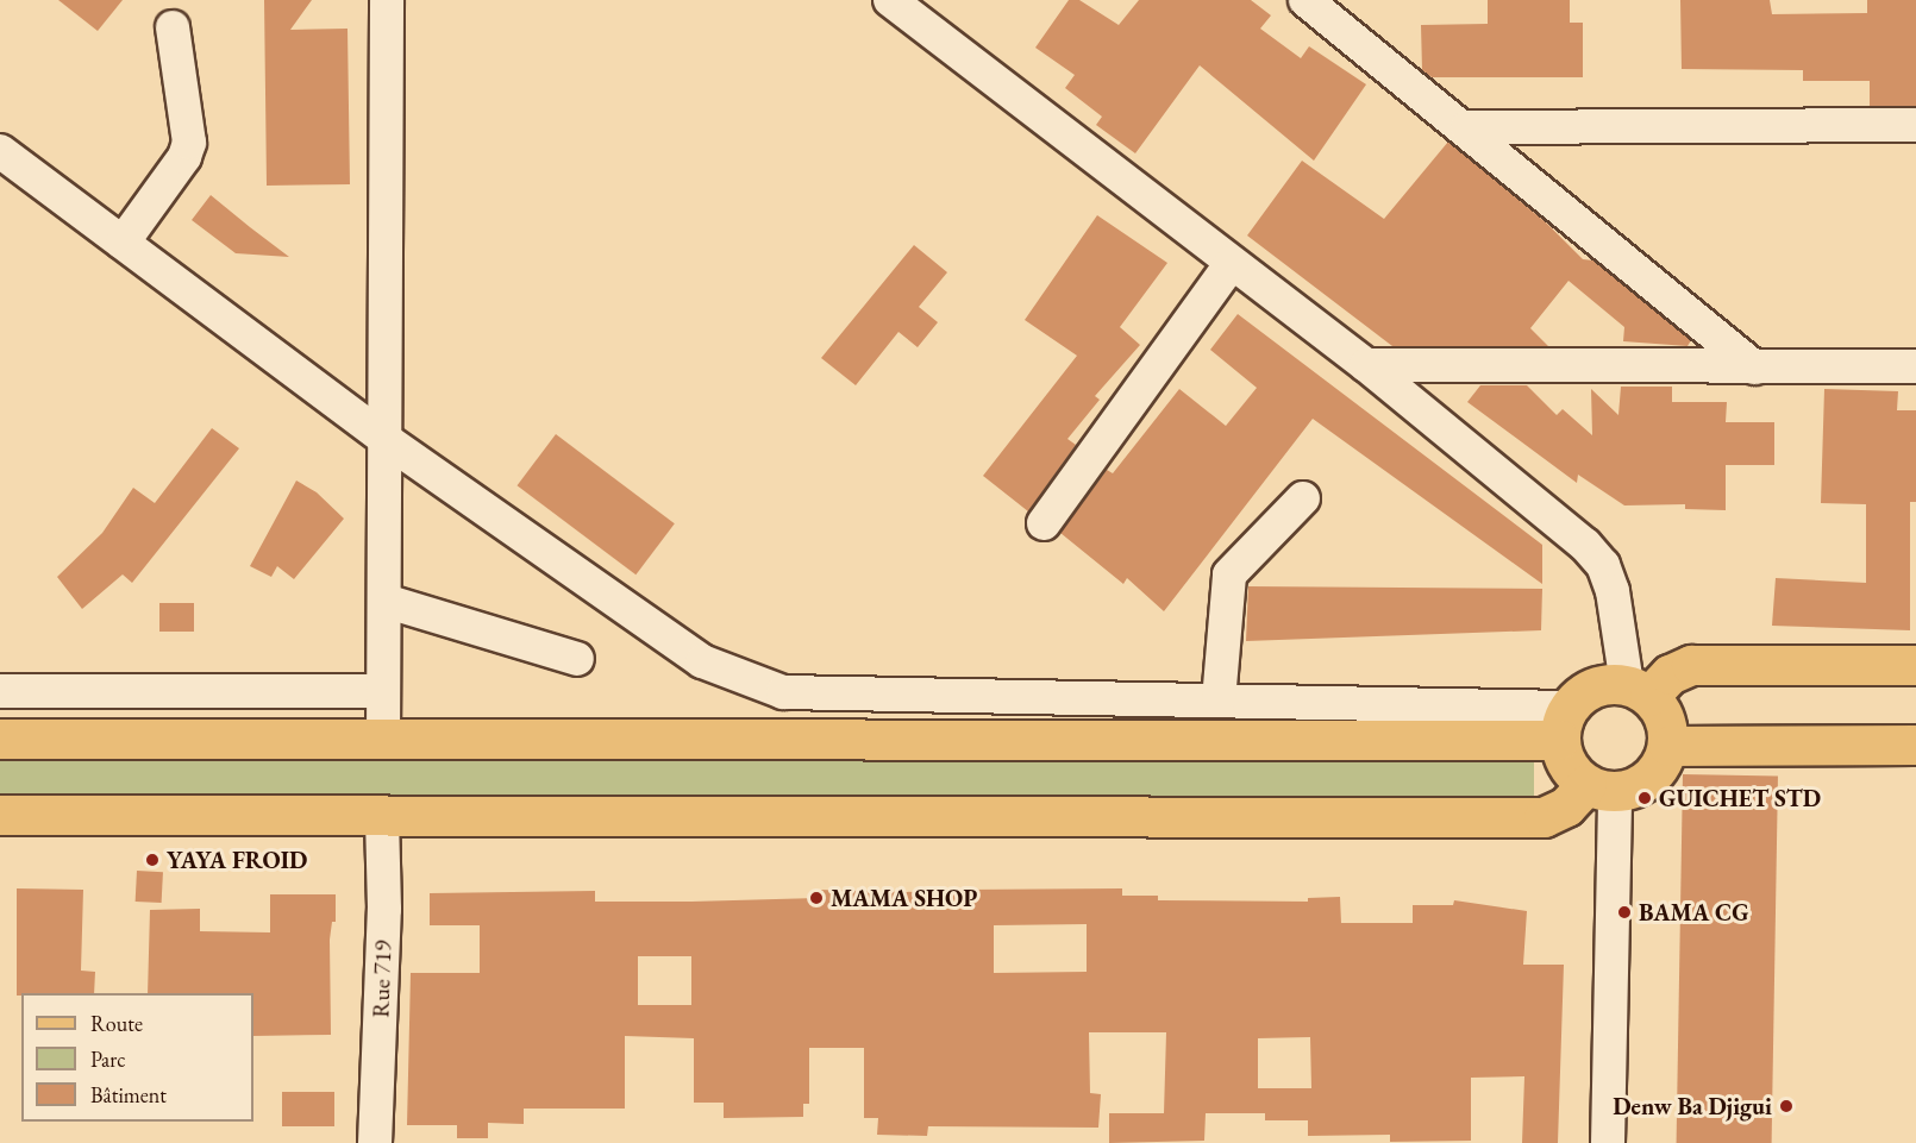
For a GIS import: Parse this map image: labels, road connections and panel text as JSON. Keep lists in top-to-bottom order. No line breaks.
{"streets":{"street":["Rue 719"]},"places":["GUICHET STD","YAYA FROID","MAMA SHOP","BAMA CG","Denw Ba Djigui"],"legend":["Route","Parc","Bâtiment"]}
